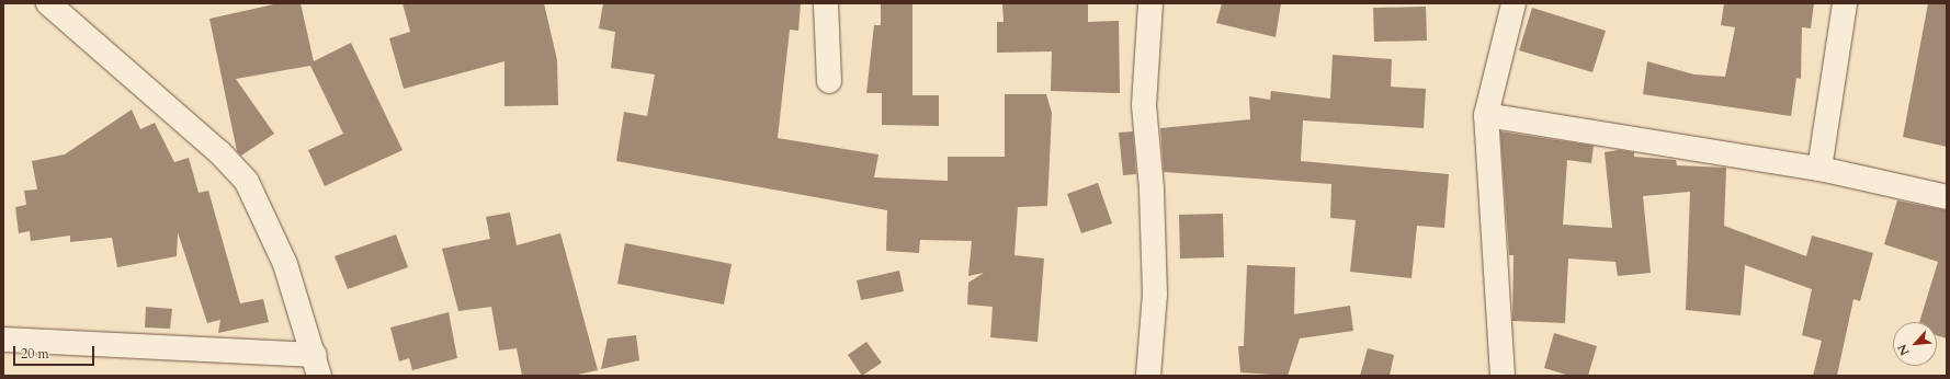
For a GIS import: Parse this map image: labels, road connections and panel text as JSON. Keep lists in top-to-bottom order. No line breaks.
{"scale_bar":"20 m","north":"bottom left"}
